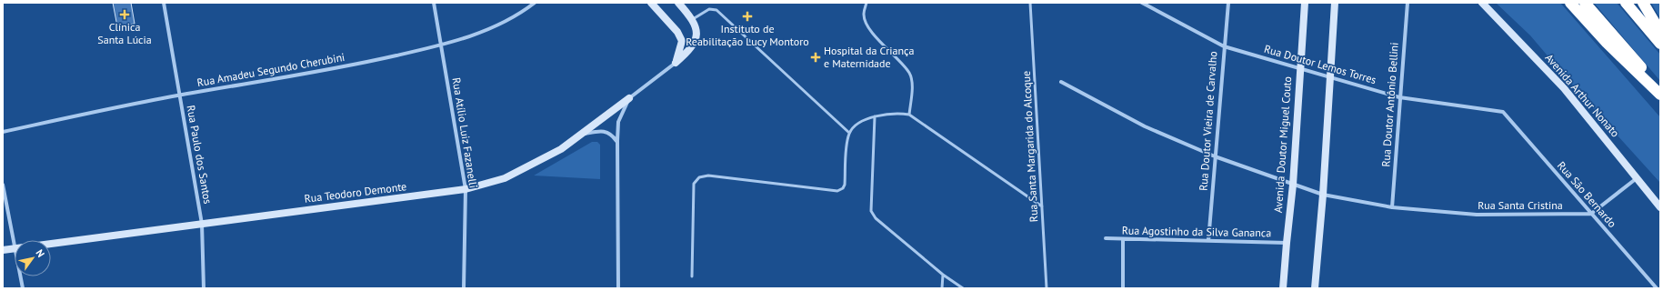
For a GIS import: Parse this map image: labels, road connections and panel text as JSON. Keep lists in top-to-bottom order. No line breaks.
{"streets":{"street":["Rua Doutor Lemos Torres","Rua Amadeu Segundo Cherubini","Avenida Arthur Nonato","Rua Doutor Antônio Bellini","Rua Doutor Vieira de Carvalho","Rua Atílio Luiz Fazanelli","Avenida Doutor Miguel Couto","Rua Paulo dos Santos","Rua Teodoro Demonte","Rua São Bernardo","Rua Santa Cristina","Rua Agostinho da Silva Gananca"],"lane":["Rua Santa Margarida do Alcoque"]},"crossings":[["Rua Doutor Lemos Torres","Rua Doutor Antônio Bellini"],["Rua Doutor Lemos Torres","Rua Doutor Vieira de Carvalho"],["Rua Doutor Lemos Torres","Avenida Doutor Miguel Couto"],["Rua Doutor Lemos Torres","Rua São Bernardo"],["Rua Amadeu Segundo Cherubini","Rua Atílio Luiz Fazanelli"],["Rua Amadeu Segundo Cherubini","Rua Paulo dos Santos"],["Rua Doutor Antônio Bellini","Rua Santa Cristina"],["Rua Doutor Vieira de Carvalho","Rua Santa Cristina"],["Rua Doutor Vieira de Carvalho","Rua Agostinho da Silva Gananca"],["Rua Atílio Luiz Fazanelli","Rua Teodoro Demonte"],["Avenida Doutor Miguel Couto","Rua Santa Cristina"],["Avenida Doutor Miguel Couto","Rua Agostinho da Silva Gananca"],["Rua Paulo dos Santos","Rua Teodoro Demonte"],["Rua São Bernardo","Rua Santa Cristina"]],"places":{"health":["Clínica Santa Lúcia","Instituto de Reabilitação Lucy Montoro","Hospital da Criança e Maternidade"]},"north":"top right"}
